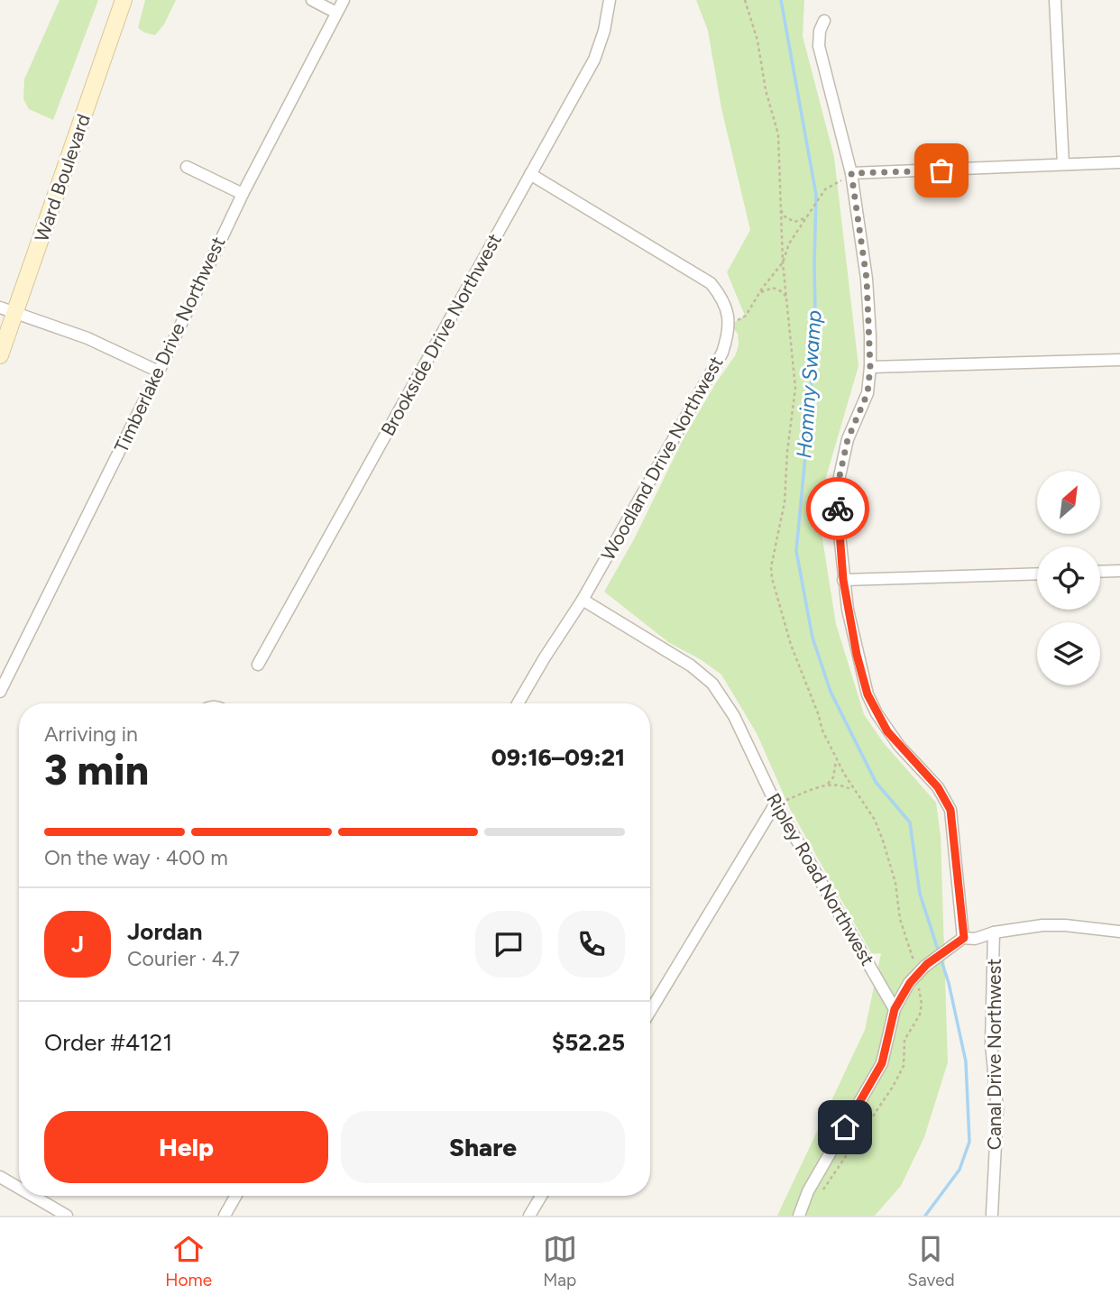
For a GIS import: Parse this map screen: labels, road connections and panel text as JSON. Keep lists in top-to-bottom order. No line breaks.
{"streets":{"main road":["Ward Boulevard"],"street":["Brookside Drive Northwest","Timberlake Drive Northwest","Woodland Drive Northwest","Ripley Road Northwest","Canal Drive Northwest"]},"crossings":[["Woodland Drive Northwest","Ripley Road Northwest"]],"water":["Hominy Swamp"],"north":"top right","page":{"heading":["3 min","Arriving in","09:16–09:21"],"panel":["Jordan","Courier · 4.7","Order #4121","$52.25"],"bar":"On the way · 400 m","round":"J","buttons":["Help","Share"],"tabs":["Home","Map","Saved"]}}
